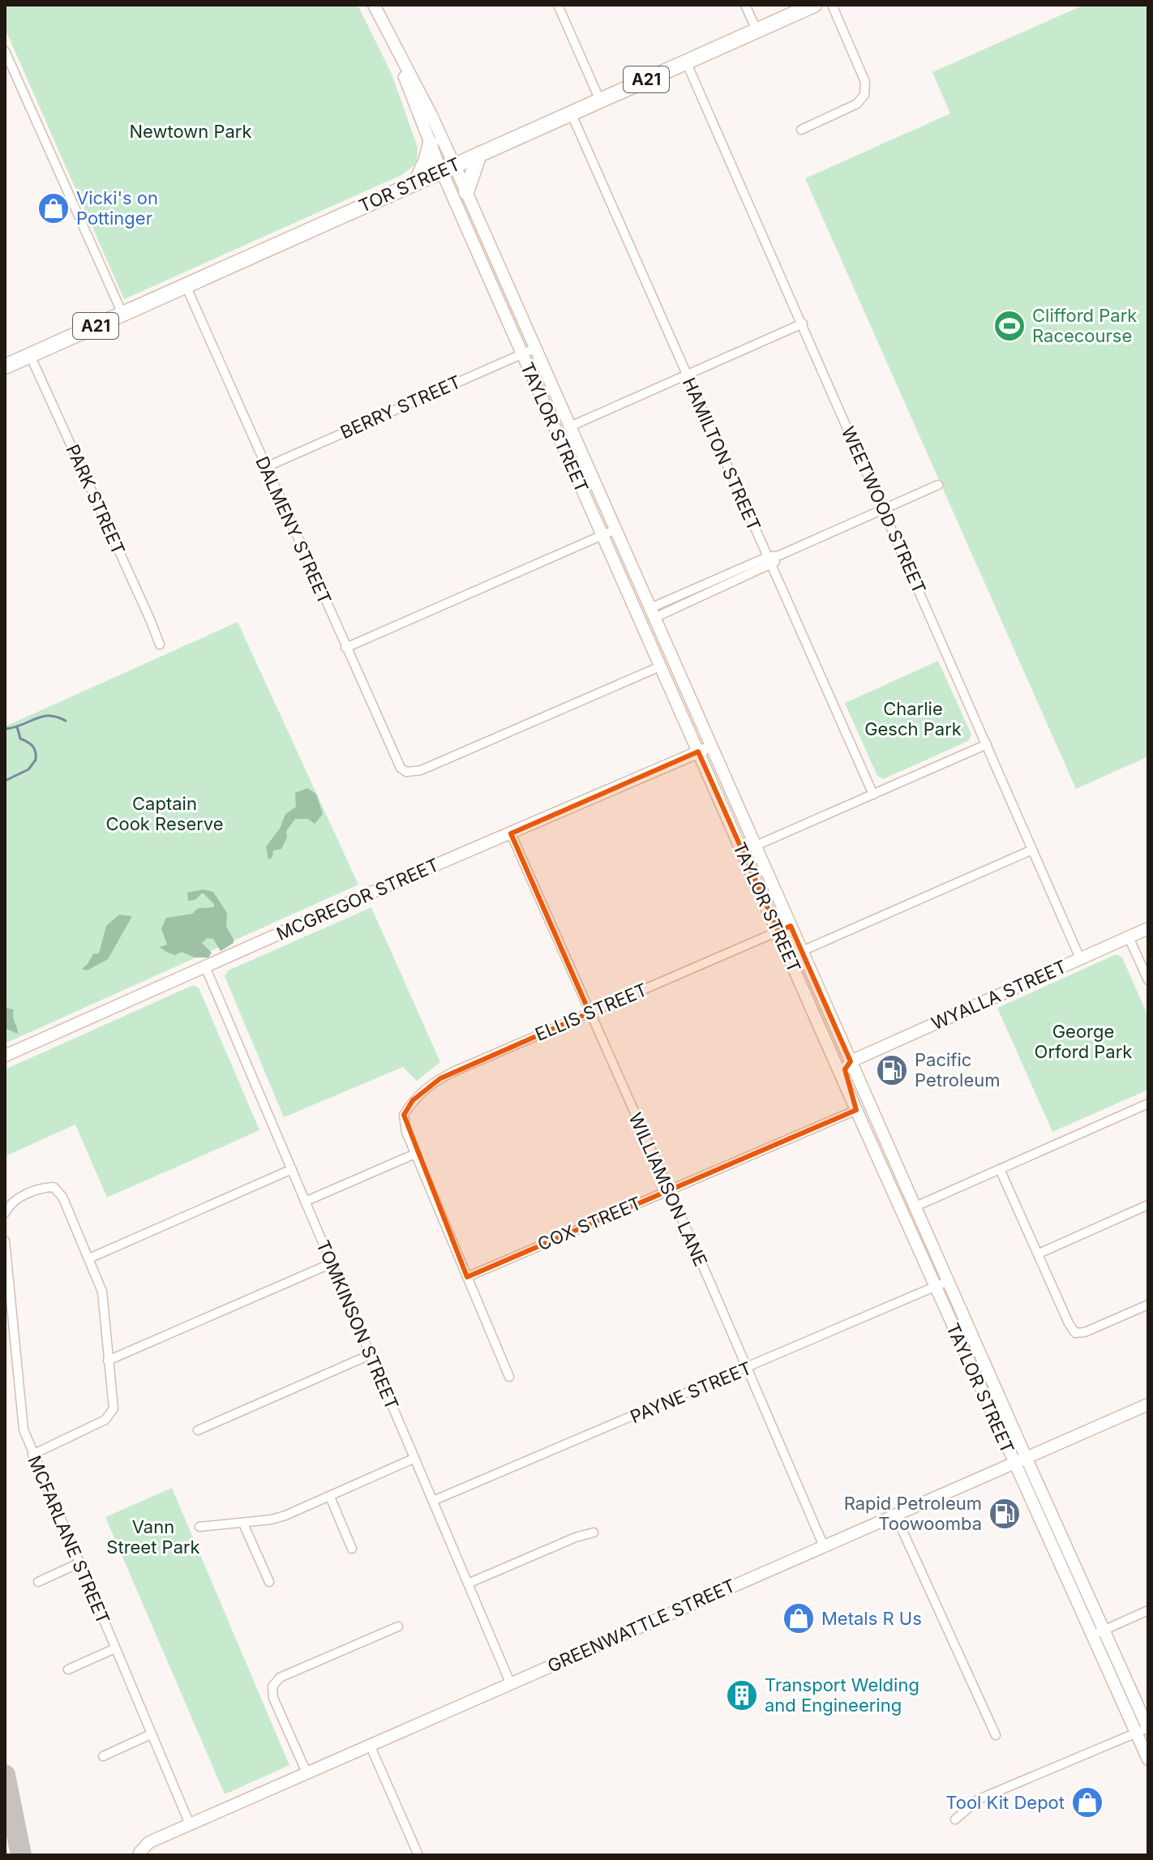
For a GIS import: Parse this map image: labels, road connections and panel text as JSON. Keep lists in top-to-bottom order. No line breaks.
{"streets":{"highway":["A21","TOR STREET"],"main road":["TAYLOR STREET","MCGREGOR STREET","WYALLA STREET","GREENWATTLE STREET"],"street":["BERRY STREET","HAMILTON STREET","PARK STREET","WEETWOOD STREET","DALMENY STREET","ELLIS STREET","WILLIAMSON LANE","COX STREET","TOMKINSON STREET","PAYNE STREET","MCFARLANE STREET"]},"crossings":[["TOR STREET","TAYLOR STREET"],["TOR STREET","HAMILTON STREET"],["TOR STREET","PARK STREET"],["TOR STREET","WEETWOOD STREET"],["TOR STREET","DALMENY STREET"],["BERRY STREET","TAYLOR STREET"],["BERRY STREET","DALMENY STREET"],["TAYLOR STREET","DALMENY STREET"],["TAYLOR STREET","MCGREGOR STREET"],["TAYLOR STREET","WYALLA STREET"],["TAYLOR STREET","ELLIS STREET"],["TAYLOR STREET","COX STREET"],["TAYLOR STREET","PAYNE STREET"],["TAYLOR STREET","GREENWATTLE STREET"],["WEETWOOD STREET","WYALLA STREET"],["MCGREGOR STREET","WILLIAMSON LANE"],["MCGREGOR STREET","TOMKINSON STREET"],["ELLIS STREET","WILLIAMSON LANE"],["WILLIAMSON LANE","COX STREET"],["WILLIAMSON LANE","PAYNE STREET"],["WILLIAMSON LANE","GREENWATTLE STREET"],["TOMKINSON STREET","PAYNE STREET"],["TOMKINSON STREET","GREENWATTLE STREET"],["MCFARLANE STREET","GREENWATTLE STREET"]],"parks":["Newtown Park","Charlie Gesch Park","Captain Cook Reserve","George Orford Park","Vann Street Park"],"places":{"shop":["Vicki's on Pottinger","Metals R Us","Tool Kit Depot"],"sports":["Clifford Park Racecourse"],"fuel station":["Pacific Petroleum","Rapid Petroleum Toowoomba"],"building":["Transport Welding and Engineering"]}}
